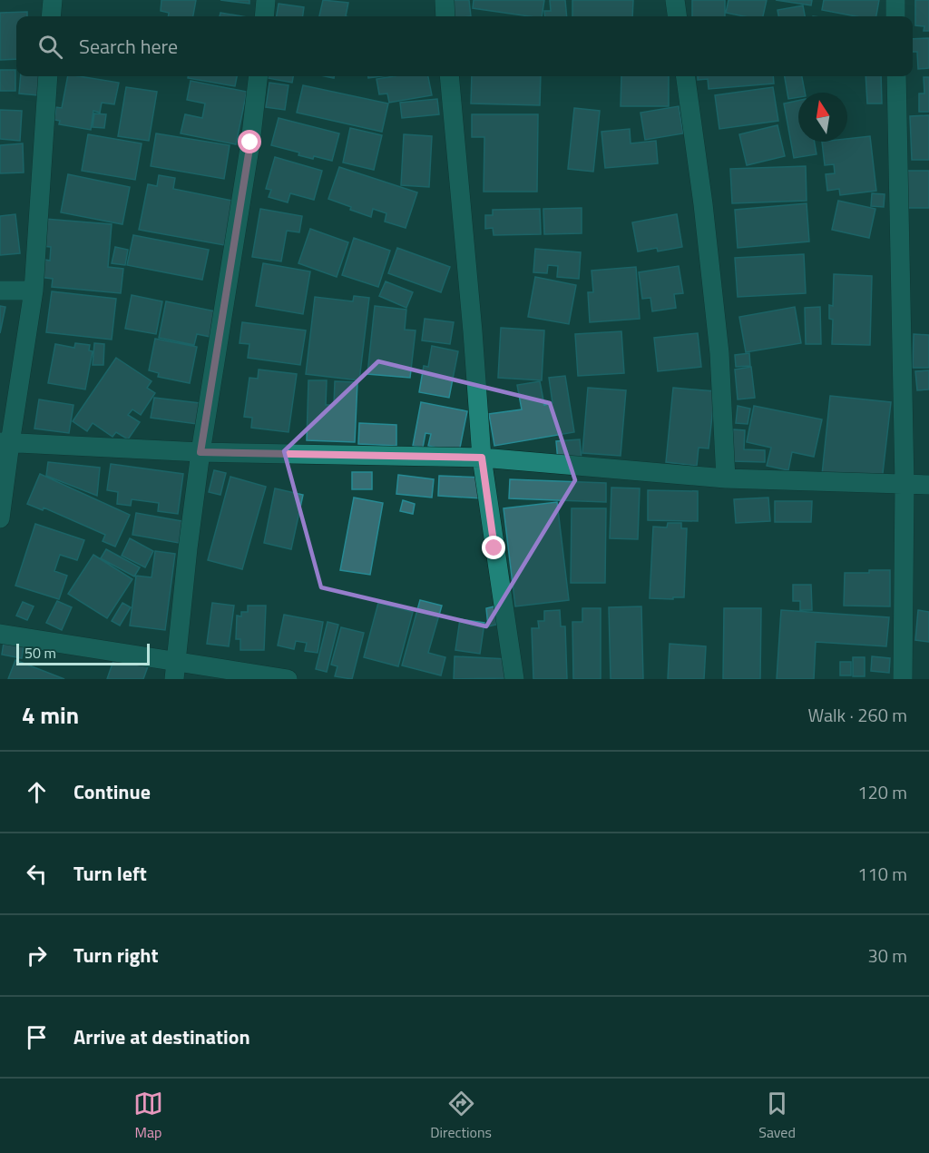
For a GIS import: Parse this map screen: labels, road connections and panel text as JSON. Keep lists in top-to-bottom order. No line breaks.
{"scale_bar":"50 m","north":"top","page":{"search":"Search here","scale":"50 m","heading":["4 min","Walk · 260 m"],"list":[["Continue","120 m"],["Turn left","110 m"],["Turn right","30 m"],"Arrive at destination"],"nav":["Map","Directions","Saved"]}}
